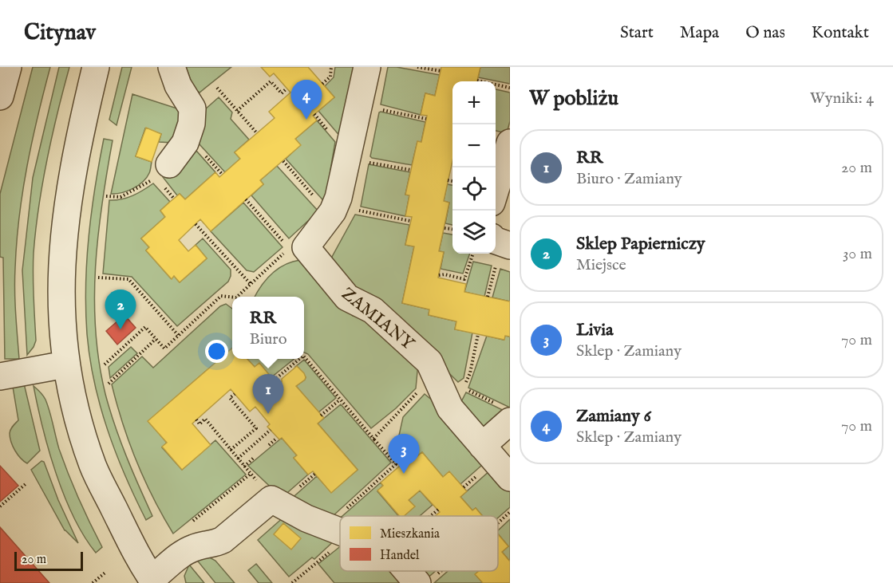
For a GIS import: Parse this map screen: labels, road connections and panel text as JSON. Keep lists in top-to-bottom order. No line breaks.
{"streets":{"street":["ZAMIANY"]},"legend":["Mieszkania","Handel"],"scale_bar":"20 m","page":{"header":"Citynav","nav":["Start","Mapa","O nas","Kontakt"],"heading":["W pobliżu","Wyniki: 4"],"pins":["4","2","1","3"],"map_buttons":["+","−"],"list":[{"mark":"1","name":"RR","note":"Biuro · Zamiany","value":"20 m"},{"mark":"2","name":"Sklep Papierniczy","note":"Miejsce","value":"30 m"},{"mark":"3","name":"Livia","note":"Sklep · Zamiany","value":"70 m"},{"mark":"4","name":"Zamiany 6","note":"Sklep · Zamiany","value":"70 m"}],"popup":["RR","Biuro"],"scale":"20 m"}}
